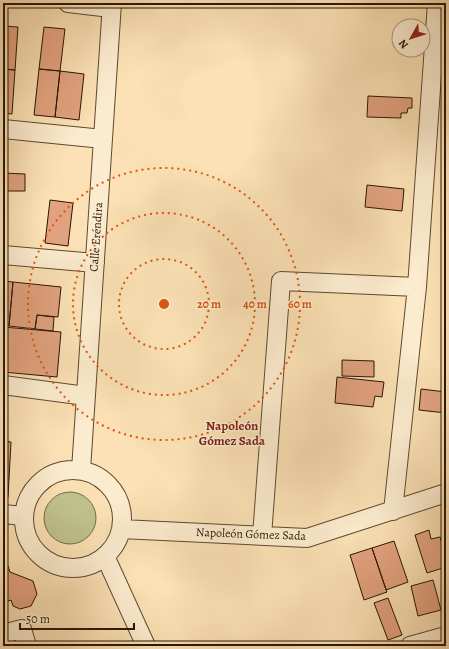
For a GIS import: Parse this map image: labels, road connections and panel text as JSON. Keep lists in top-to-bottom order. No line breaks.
{"streets":{"street":["Calle Eréndira","Napoleón Gómez Sada"]},"crossings":[["Calle Eréndira","Napoleón Gómez Sada"]],"districts":["Napoleón Gómez Sada"],"scale_bar":"50 m","north":"bottom left","rings":["20 m","40 m","60 m"]}
